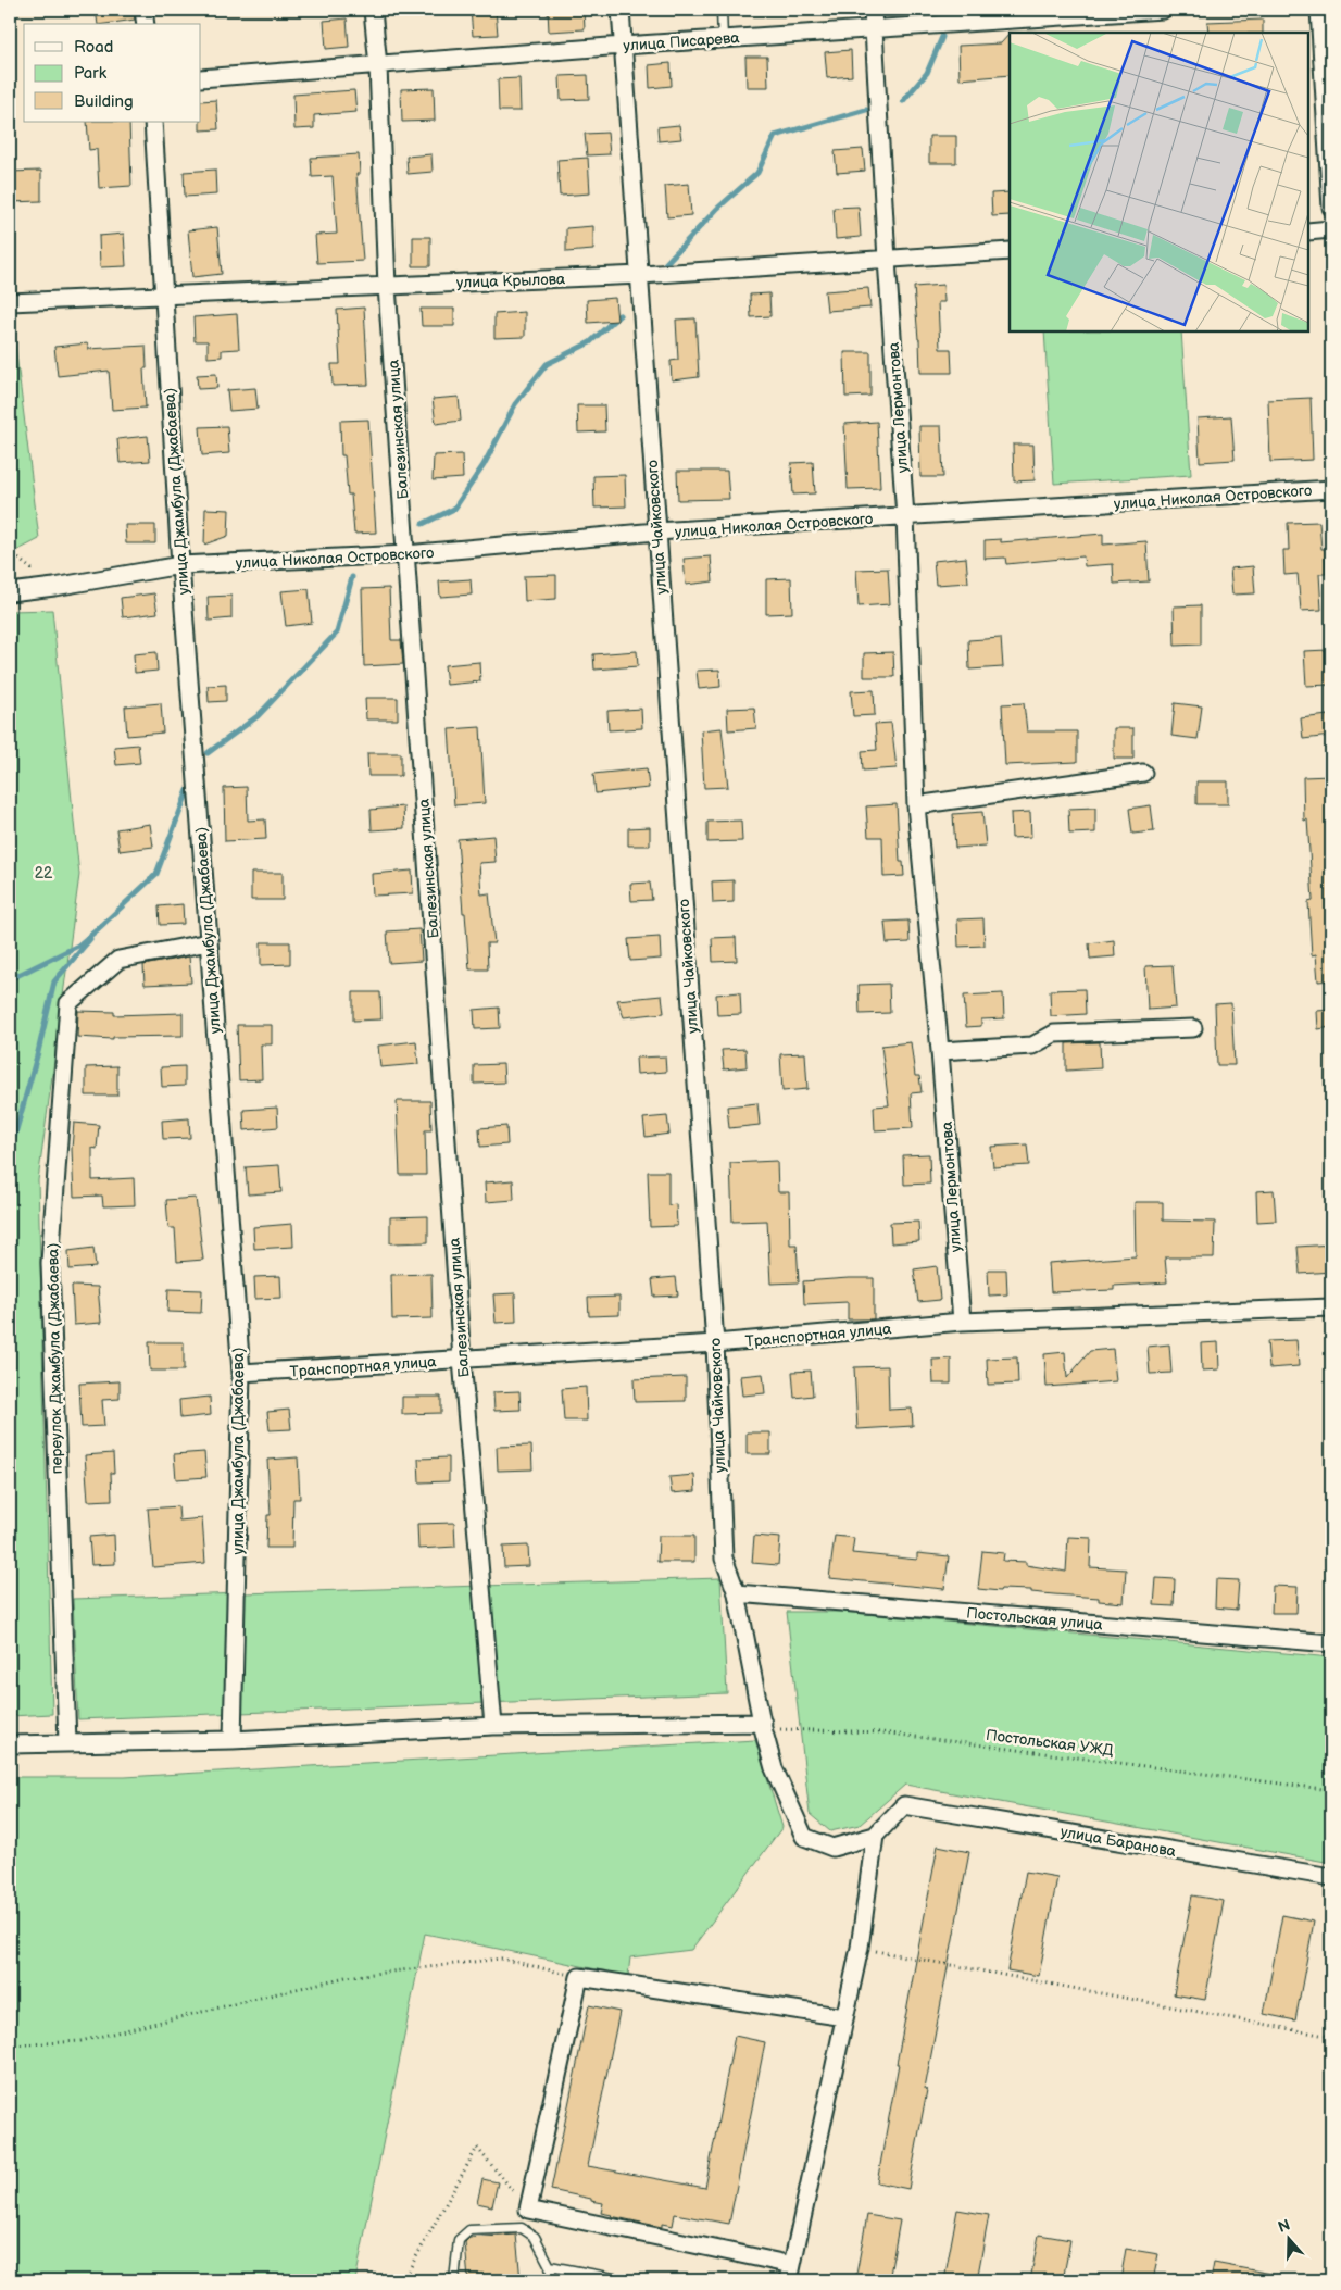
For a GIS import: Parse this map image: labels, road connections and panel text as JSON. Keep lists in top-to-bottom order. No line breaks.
{"streets":{"street":["улица Писарева","улица Крылова","улица Лермонтова","Балезинская улица","улица Джамбула (Джабаева)","улица Николая Островского","улица Чайковского","Транспортная улица","переулок Джамбула (Джабаева)","Постольская улица","улица Баранова"],"path":["Постольская УЖД"]},"crossings":[["улица Писарева","улица Лермонтова"],["улица Писарева","Балезинская улица"],["улица Писарева","улица Чайковского"],["улица Крылова","улица Лермонтова"],["улица Крылова","Балезинская улица"],["улица Крылова","улица Джамбула (Джабаева)"],["улица Крылова","улица Чайковского"],["улица Лермонтова","улица Николая Островского"],["улица Лермонтова","Транспортная улица"],["Балезинская улица","улица Николая Островского"],["Балезинская улица","Транспортная улица"],["улица Джамбула (Джабаева)","улица Николая Островского"],["улица Джамбула (Джабаева)","Транспортная улица"],["улица Джамбула (Джабаева)","переулок Джамбула (Джабаева)"],["улица Николая Островского","улица Чайковского"],["улица Чайковского","Транспортная улица"],["улица Чайковского","Постольская улица"],["улица Чайковского","Постольская УЖД"],["улица Чайковского","улица Баранова"]],"parks":["22"],"legend":["Road","Park","Building"],"north":"top"}
